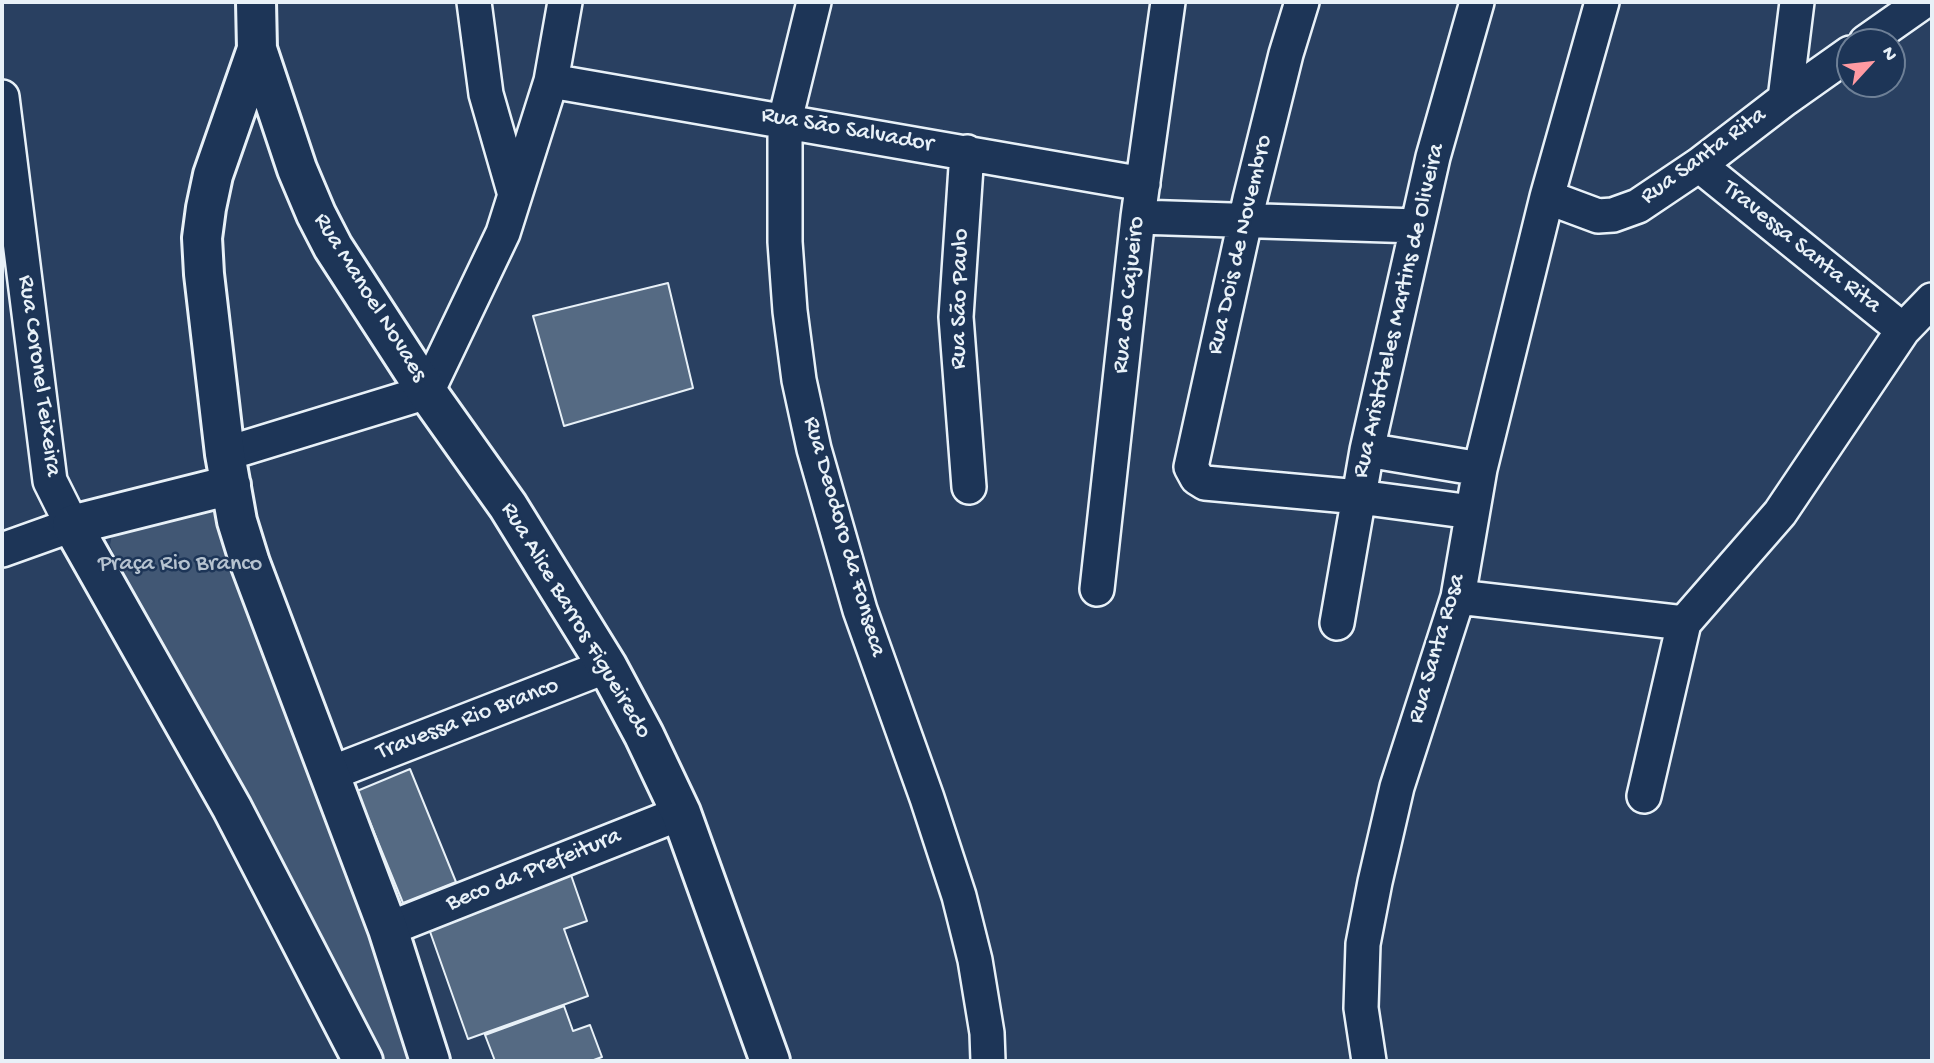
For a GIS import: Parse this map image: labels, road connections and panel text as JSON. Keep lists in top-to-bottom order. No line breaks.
{"streets":{"street":["Rua São Salvador","Rua Santa Rita","Rua Dois de Novembro","Travessa Santa Rita","Rua do Cajueiro","Rua Manoel Novaes","Rua São Paulo","Rua Aristóteles Martins de Oliveira","Rua Coronel Teixeira","Rua Deodoro da Fonseca","Rua Alice Barros Figueiredo","Rua Santa Rosa","Travessa Rio Branco","Beco da Prefeitura"]},"crossings":[["Rua São Salvador","Rua do Cajueiro"],["Rua São Salvador","Rua São Paulo"],["Rua São Salvador","Rua Deodoro da Fonseca"],["Rua Santa Rita","Travessa Santa Rita"],["Rua Santa Rita","Rua Santa Rosa"],["Rua Dois de Novembro","Rua Aristóteles Martins de Oliveira"],["Rua Manoel Novaes","Rua Alice Barros Figueiredo"],["Rua Alice Barros Figueiredo","Travessa Rio Branco"],["Rua Alice Barros Figueiredo","Beco da Prefeitura"]],"parks":["Praça Rio Branco"],"north":"top right"}
